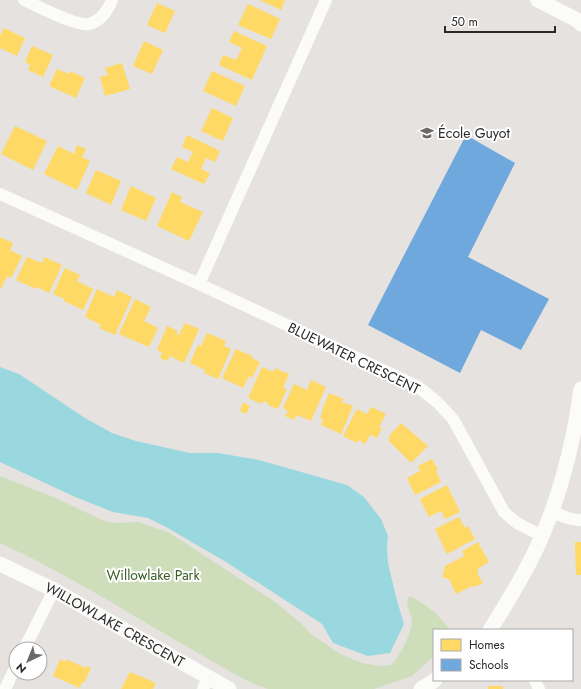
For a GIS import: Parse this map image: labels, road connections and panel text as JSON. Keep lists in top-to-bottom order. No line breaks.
{"streets":{"street":["BLUEWATER CRESCENT","WILLOWLAKE CRESCENT"]},"parks":["Willowlake Park"],"places":{"school or university":["École Guyot"]},"legend":["Homes","Schools"],"scale_bar":"50 m","north":"bottom left"}
